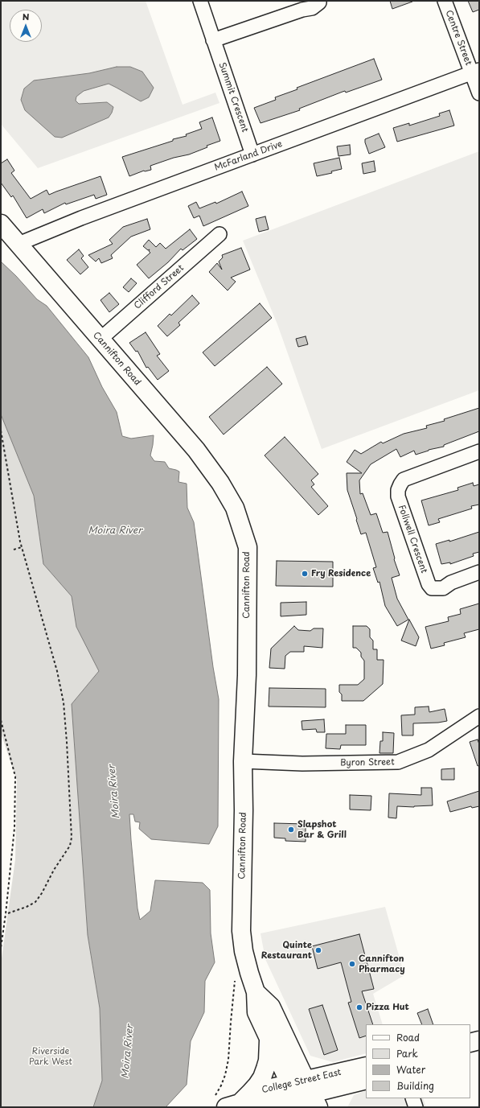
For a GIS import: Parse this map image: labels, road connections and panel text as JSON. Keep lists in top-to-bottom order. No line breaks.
{"streets":{"main road":["Cannifton Road","College Street East"],"street":["Centre Street","Summit Crescent","McFarland Drive","Clifford Street","Follwell Crescent","Byron Street"]},"crossings":[["Centre Street","McFarland Drive"],["Summit Crescent","McFarland Drive"],["McFarland Drive","Cannifton Road"],["Clifford Street","Cannifton Road"],["Cannifton Road","Byron Street"],["Cannifton Road","College Street East"]],"water":["Moira River"],"parks":["Riverside Park West"],"places":["Fry Residence","Slapshot Bar & Grill","Quinte Restaurant","Cannifton Pharmacy","Pizza Hut"],"legend":["Road","Park","Water","Building"],"north":"top"}
